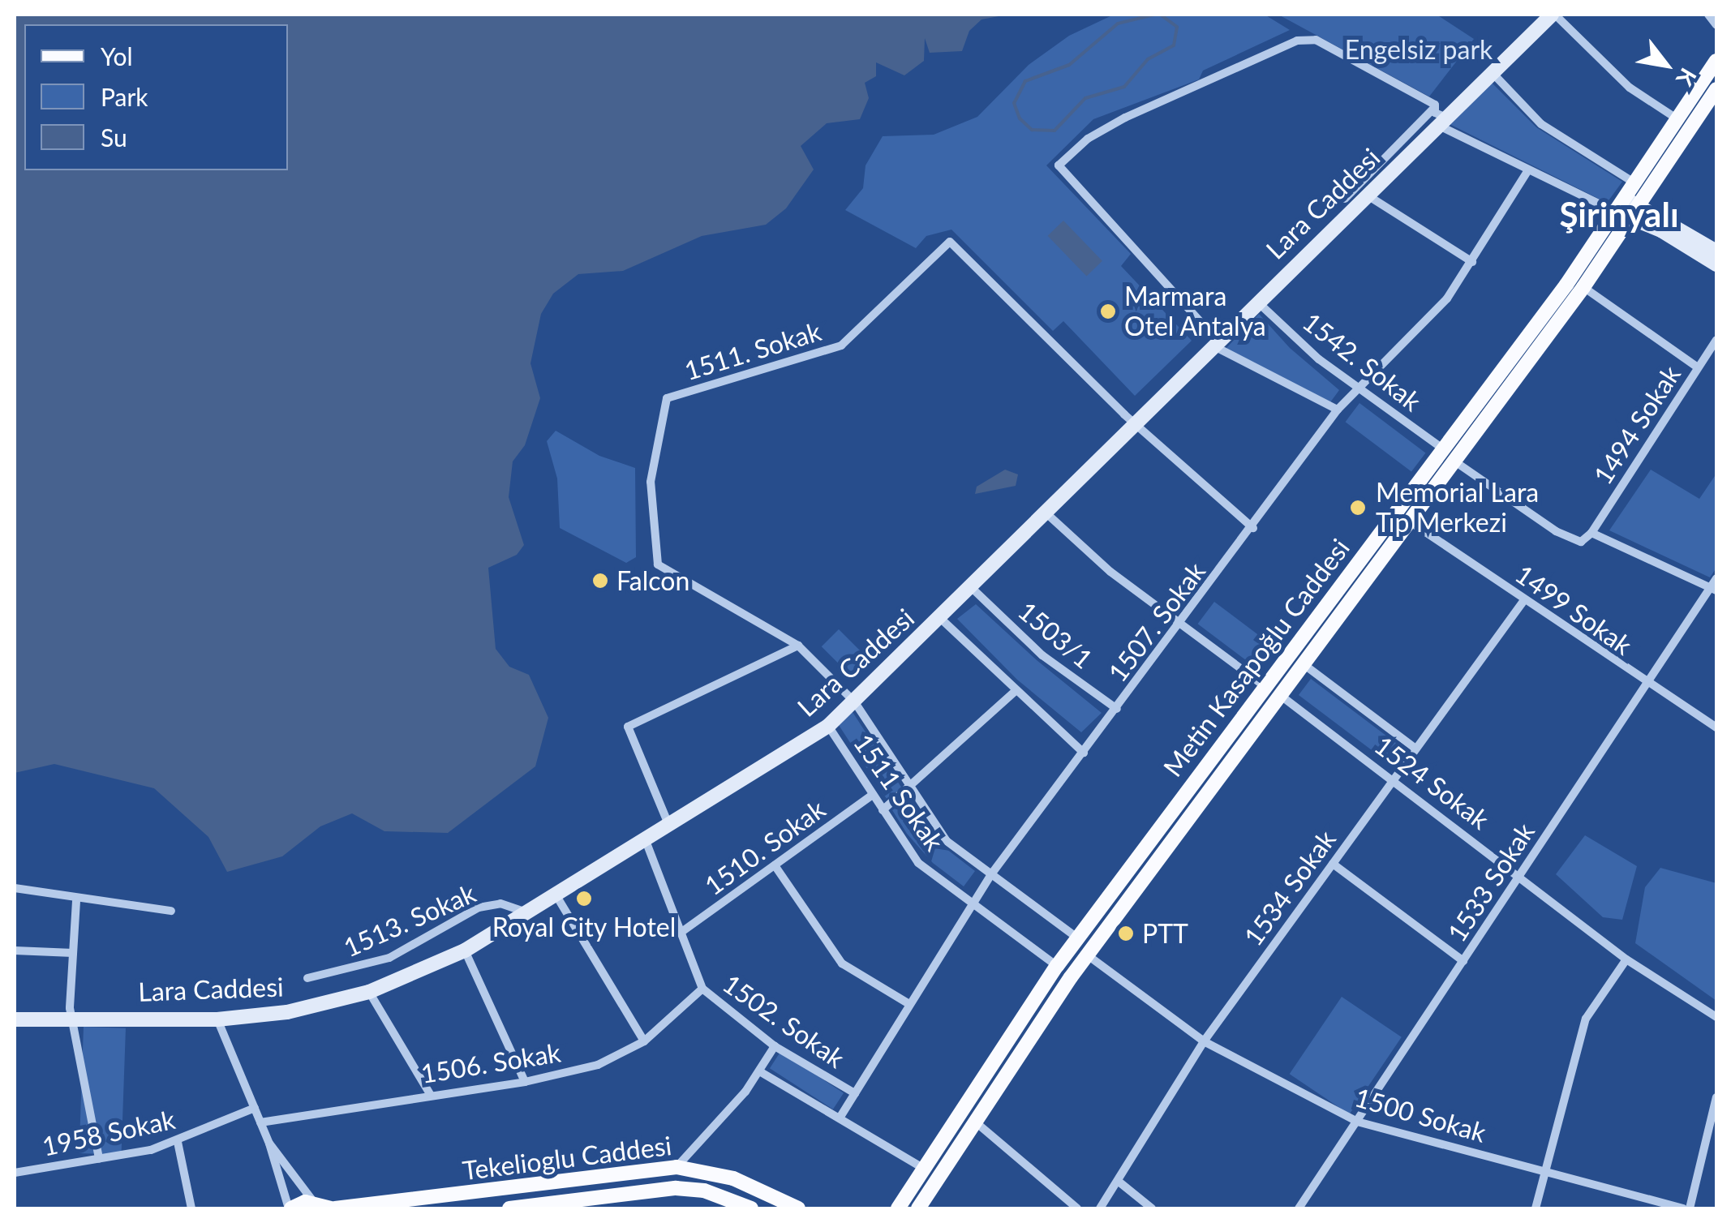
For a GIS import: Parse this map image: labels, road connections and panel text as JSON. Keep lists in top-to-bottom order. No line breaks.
{"streets":{"main road":["Metin Kasapoğlu Caddesi","Tekelioglu Caddesi"],"street":["Lara Caddesi","1511. Sokak","1542. Sokak","1494 Sokak","1499 Sokak","1507. Sokak","1503/1","1524 Sokak","1511 Sokak","1510. Sokak","1533 Sokak","1534 Sokak","1513. Sokak","1502. Sokak","1506. Sokak","1500 Sokak","1958 Sokak"]},"crossings":[["Lara Caddesi","1511. Sokak"],["Lara Caddesi","1542. Sokak"],["Lara Caddesi","1503/1"],["Lara Caddesi","1511 Sokak"],["Lara Caddesi","1513. Sokak"],["Lara Caddesi","1502. Sokak"],["1511. Sokak","1507. Sokak"],["1511. Sokak","Metin Kasapoğlu Caddesi"],["1542. Sokak","1507. Sokak"],["1542. Sokak","Metin Kasapoğlu Caddesi"],["1499 Sokak","Metin Kasapoğlu Caddesi"],["1499 Sokak","1533 Sokak"],["1499 Sokak","1534 Sokak"],["1507. Sokak","1503/1"],["1507. Sokak","1511 Sokak"],["1507. Sokak","1502. Sokak"],["Metin Kasapoğlu Caddesi","1524 Sokak"],["Metin Kasapoğlu Caddesi","1511 Sokak"],["Metin Kasapoğlu Caddesi","1500 Sokak"],["1524 Sokak","1533 Sokak"],["1524 Sokak","1534 Sokak"],["1511 Sokak","1510. Sokak"],["1510. Sokak","1502. Sokak"],["1533 Sokak","1500 Sokak"],["1534 Sokak","1500 Sokak"],["1502. Sokak","1506. Sokak"]],"districts":["Şirinyalı"],"parks":["Engelsiz park"],"places":["Marmara Otel Antalya","Memorial Lara Tıp Merkezi","Falcon","Royal City Hotel","PTT"],"legend":["Yol","Park","Su"],"north":"bottom right"}
